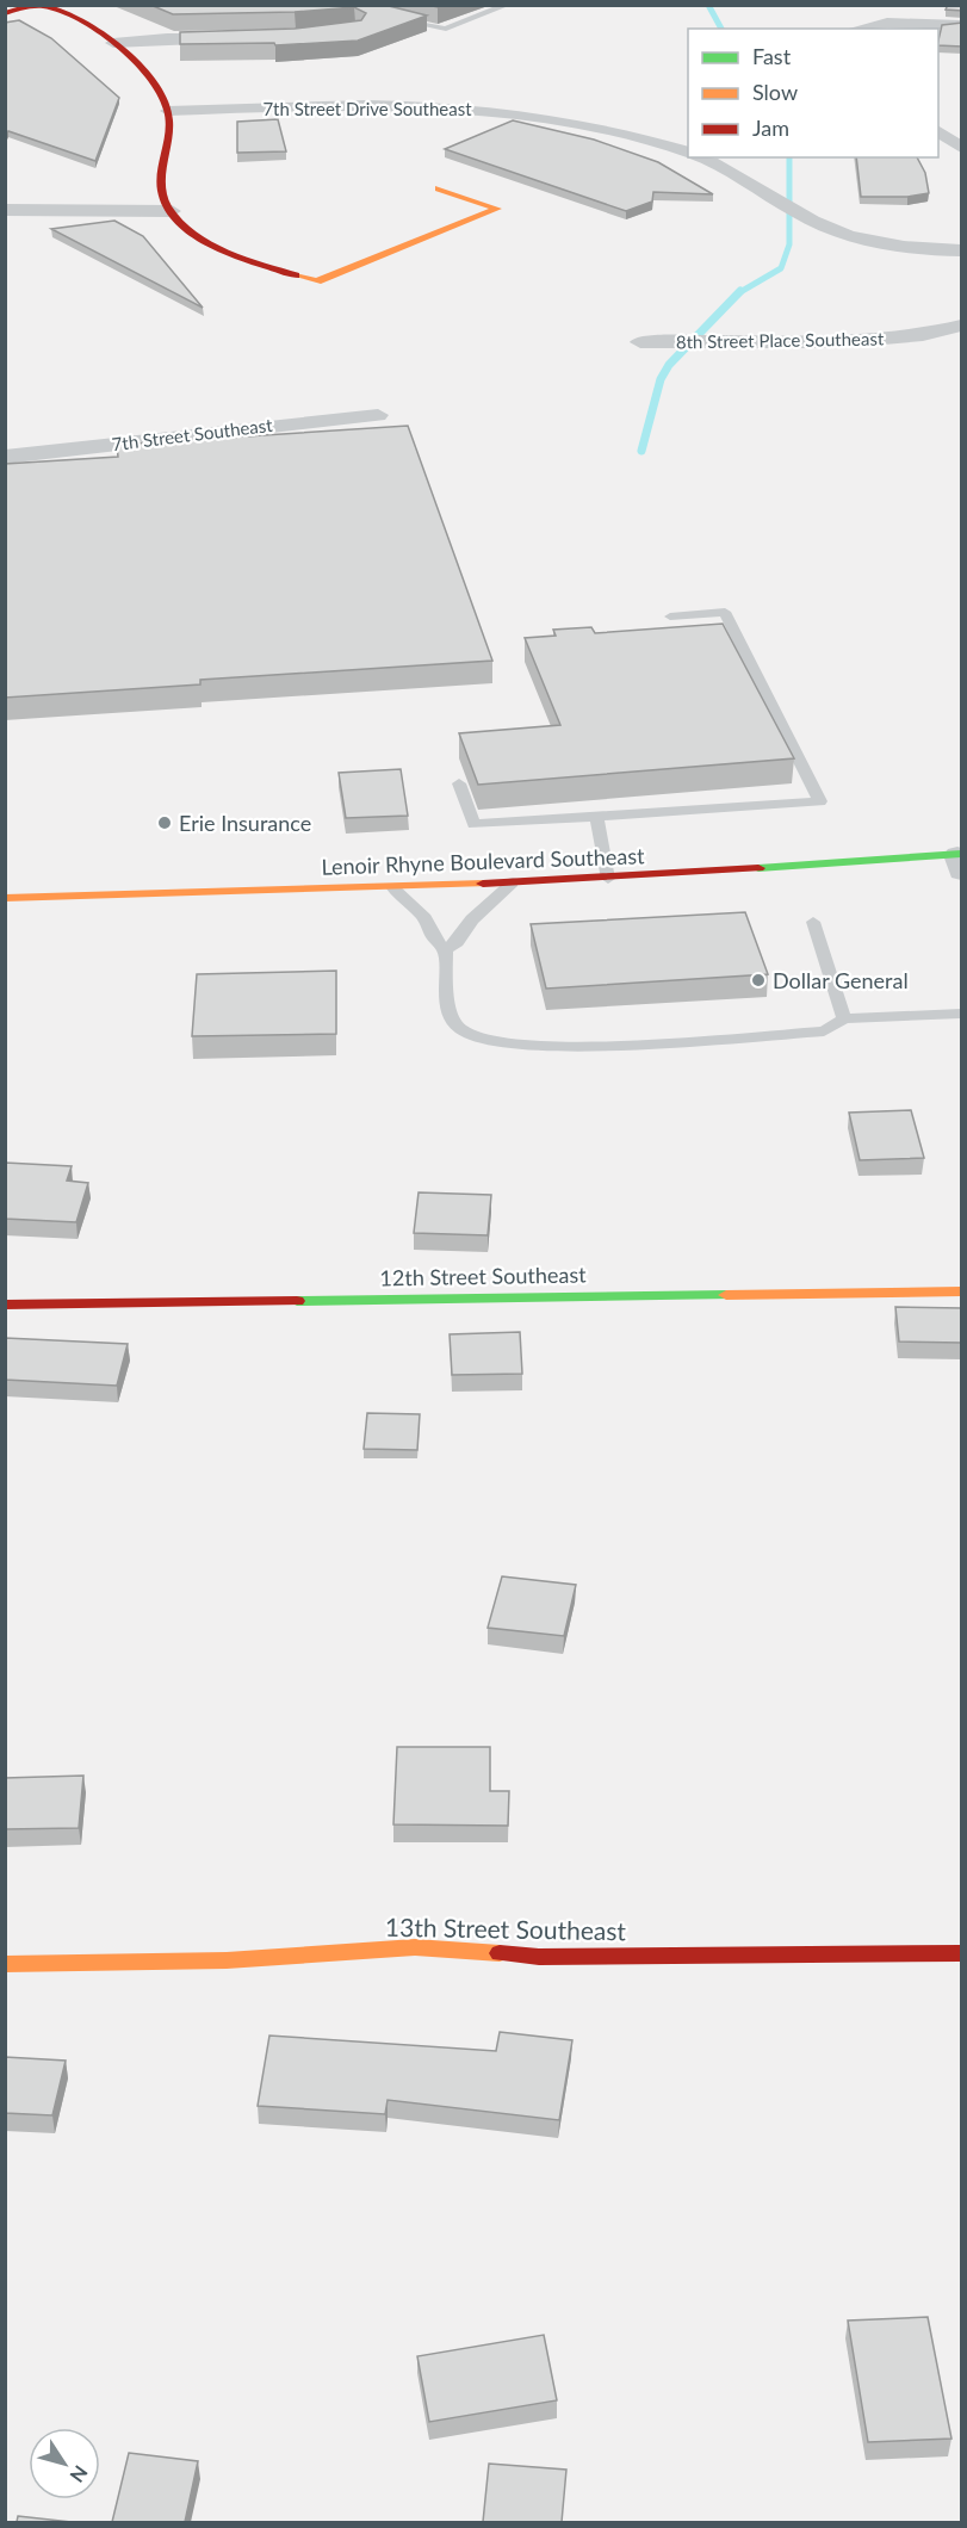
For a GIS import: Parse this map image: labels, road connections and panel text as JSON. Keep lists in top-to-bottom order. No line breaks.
{"streets":{"street":["7th Street Drive Southeast","8th Street Place Southeast","7th Street Southeast","Lenoir Rhyne Boulevard Southeast","12th Street Southeast","13th Street Southeast"]},"places":["Erie Insurance","Dollar General"],"legend":["Fast","Slow","Jam"],"north":"bottom right"}
